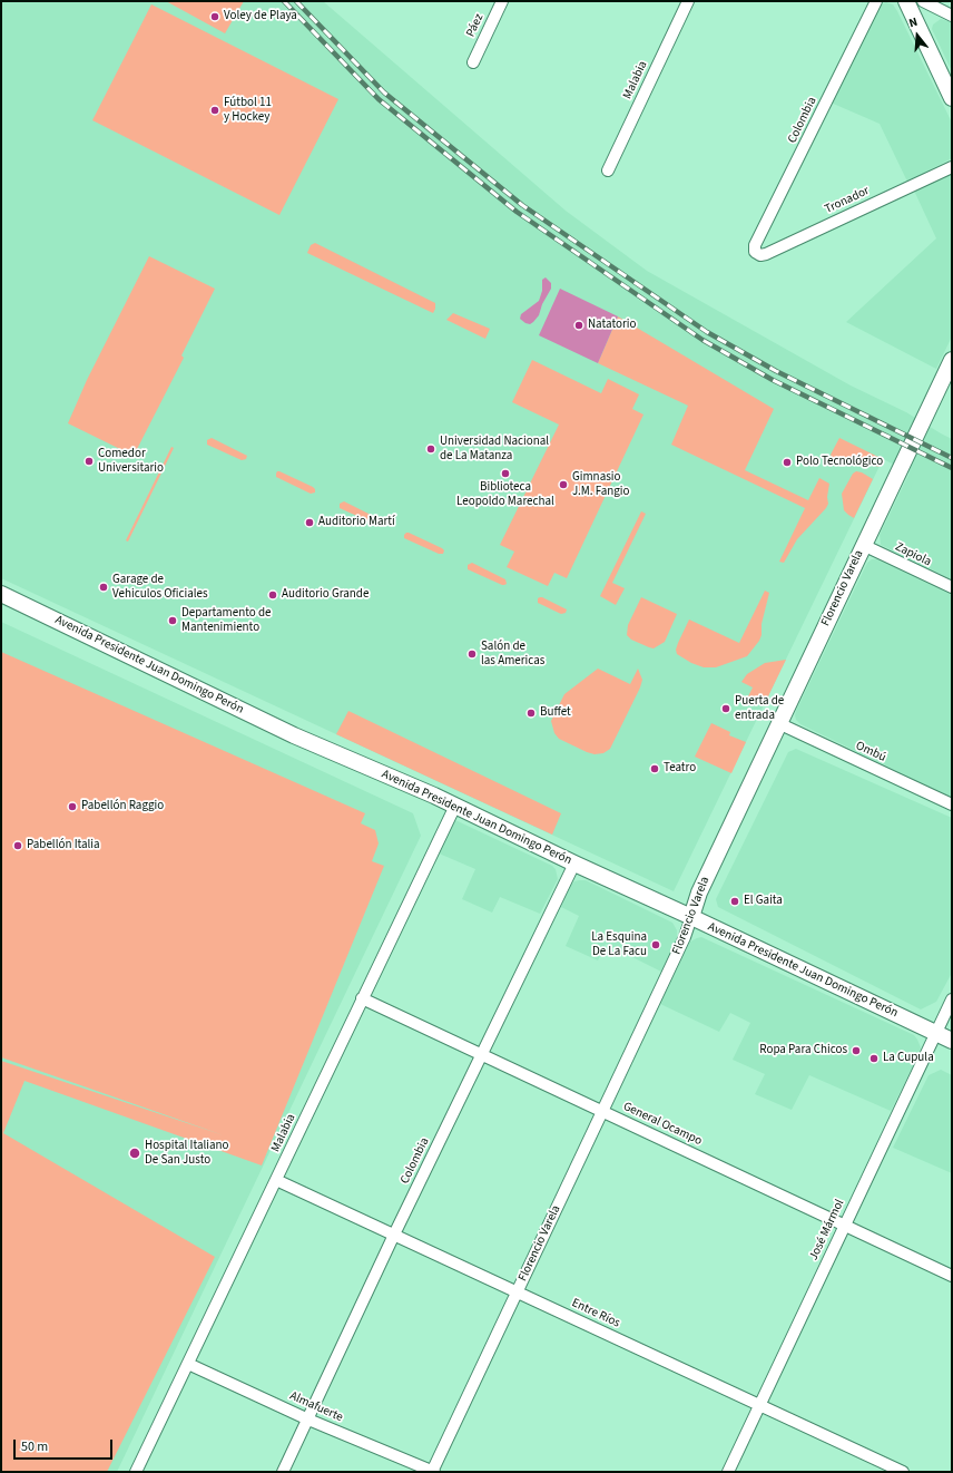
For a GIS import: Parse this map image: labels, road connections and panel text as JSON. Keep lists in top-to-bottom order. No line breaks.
{"streets":{"main road":["Florencio Varela","Avenida Presidente Juan Domingo Perón"],"street":["Páez","Malabia","Colombia","Tronador","Zapiola","Ombú","General Ocampo","José Mármol","Entre Ríos","Almafuerte"]},"crossings":[["Malabia","Avenida Presidente Juan Domingo Perón"],["Malabia","General Ocampo"],["Malabia","Entre Ríos"],["Malabia","Almafuerte"],["Colombia","Tronador"],["Colombia","Avenida Presidente Juan Domingo Perón"],["Colombia","General Ocampo"],["Colombia","Entre Ríos"],["Colombia","Almafuerte"],["Zapiola","Florencio Varela"],["Florencio Varela","Avenida Presidente Juan Domingo Perón"],["Florencio Varela","Ombú"],["Florencio Varela","General Ocampo"],["Florencio Varela","Entre Ríos"],["Florencio Varela","Almafuerte"],["Avenida Presidente Juan Domingo Perón","José Mármol"],["General Ocampo","José Mármol"],["José Mármol","Entre Ríos"]],"places":["Voley de Playa","Fútbol 11 y Hockey","Natatorio","Universidad Nacional de La Matanza","Comedor Universitario","Polo Tecnológico","Biblioteca Leopoldo Marechal","Gimnasio J.M. Fangio","Auditorio Martí","Garage de Vehiculos Oficiales","Auditorio Grande","Departamento de Mantenimiento","Salón de las Americas","Puerta de entrada","Buffet","Teatro","Pabellón Raggio","Pabellón Italia","El Gaita","La Esquina De La Facu","Ropa Para Chicos","La Cupula","Hospital Italiano De San Justo"],"scale_bar":"50 m","north":"top"}
